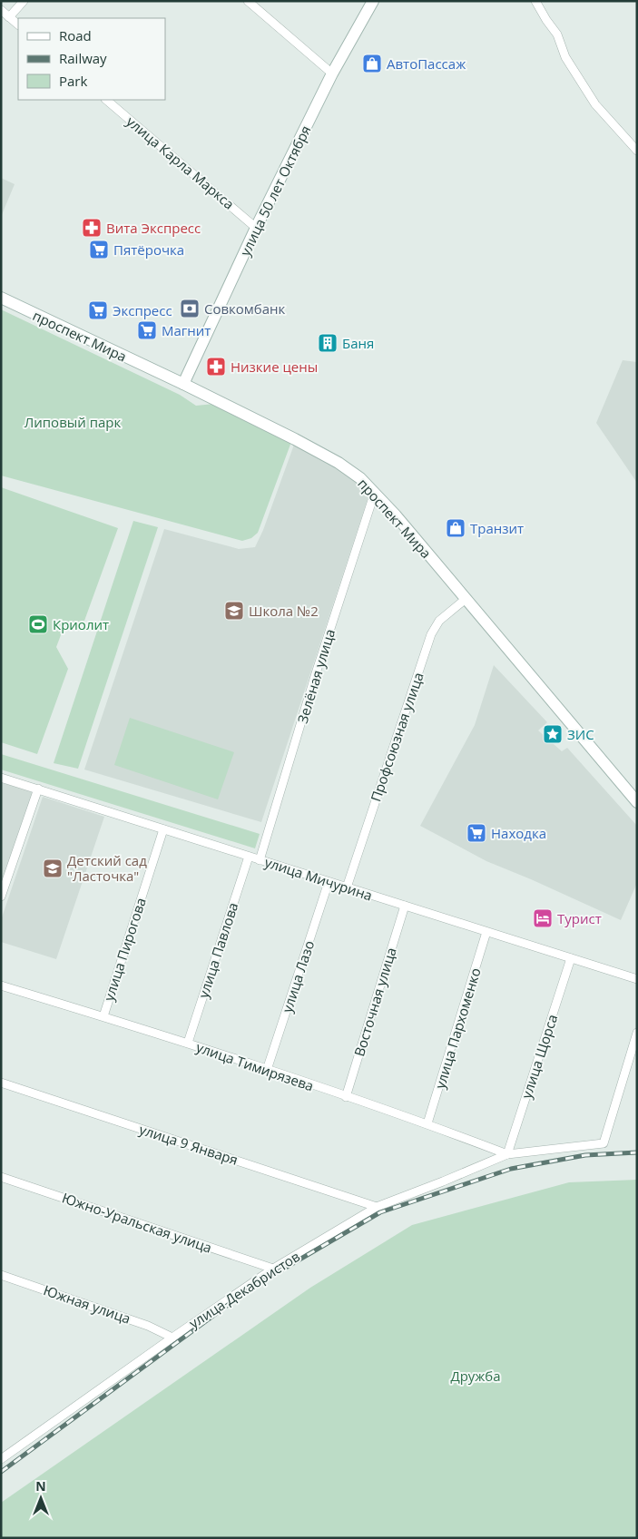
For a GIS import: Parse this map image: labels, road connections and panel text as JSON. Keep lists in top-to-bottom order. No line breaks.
{"streets":{"main road":["улица 50 лет Октября","проспект Мира"],"street":["улица Карла Маркса","Зелёная улица","Профсоюзная улица","улица Мичурина","улица Пирогова","улица Павлова","улица Лазо","Восточная улица","улица Пархоменко","улица Щорса","улица Тимирязева","улица 9 Января","Южно-Уральская улица","улица Декабристов","Южная улица"]},"crossings":[["улица Карла Маркса","улица 50 лет Октября"],["улица 50 лет Октября","проспект Мира"],["проспект Мира","Зелёная улица"],["проспект Мира","Профсоюзная улица"],["Зелёная улица","улица Мичурина"],["Профсоюзная улица","улица Мичурина"],["улица Мичурина","улица Пирогова"],["улица Мичурина","улица Павлова"],["улица Мичурина","улица Лазо"],["улица Мичурина","Восточная улица"],["улица Мичурина","улица Пархоменко"],["улица Мичурина","улица Щорса"],["улица Пирогова","улица Тимирязева"],["улица Павлова","улица Тимирязева"],["улица Лазо","улица Тимирязева"],["Восточная улица","улица Тимирязева"],["улица Пархоменко","улица Тимирязева"],["улица Щорса","улица Тимирязева"],["улица Щорса","улица Декабристов"],["улица Тимирязева","улица Декабристов"],["улица 9 Января","улица Декабристов"],["Южно-Уральская улица","улица Декабристов"],["улица Декабристов","Южная улица"]],"parks":["Липовый парк","Дружба"],"places":{"shop":["АвтоПассаж","Транзит"],"pharmacy":["Вита Экспресс","Низкие цены"],"supermarket":["Пятёрочка","Экспресс","Магнит","Находка"],"bank":["Совкомбанк"],"building":["Баня"],"school or university":["Школа №2","Детский сад \"Ласточка\""],"sports":["Криолит"],"place":["ЗИС"],"hotel":["Турист"]},"legend":["Road","Railway","Park"],"north":"top"}
